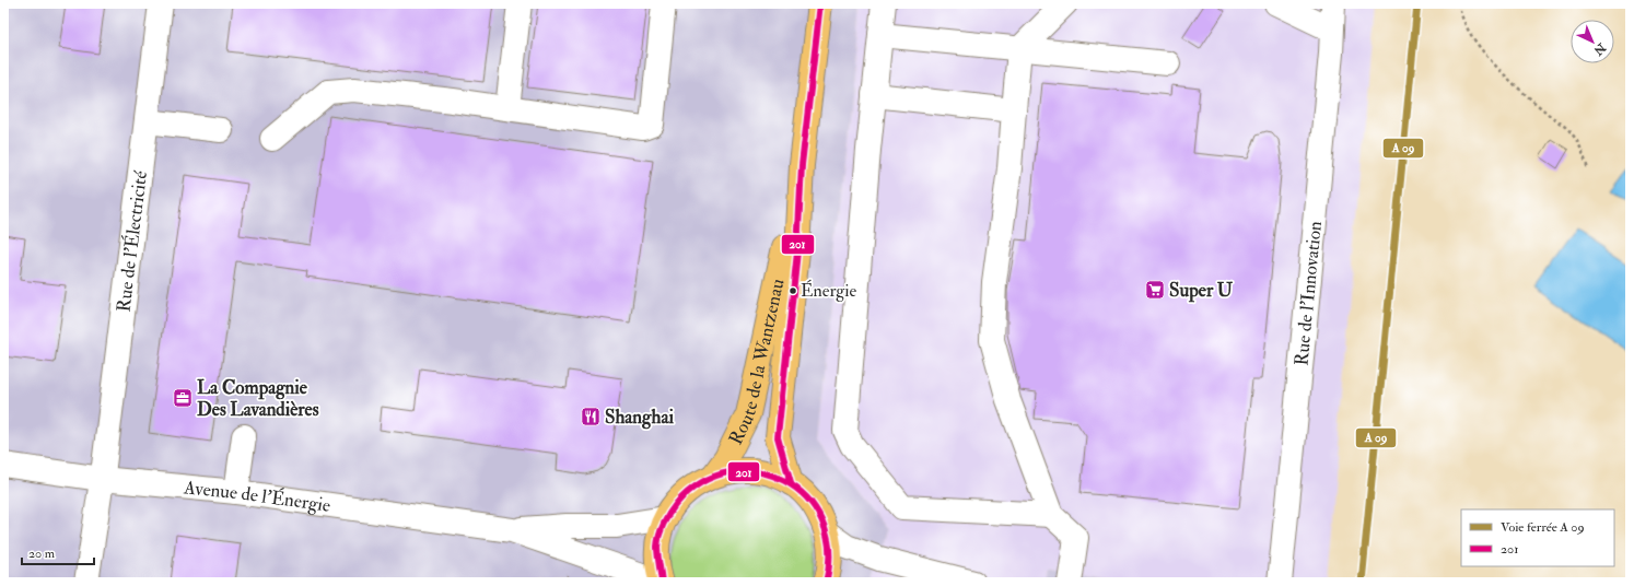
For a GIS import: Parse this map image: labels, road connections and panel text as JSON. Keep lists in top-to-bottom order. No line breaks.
{"streets":{"main road":["Route de la Wantzenau"],"street":["Rue de l'Électricité","Rue de l'Innovation","Avenue de l'Énergie"]},"crossings":[["Rue de l'Électricité","Avenue de l'Énergie"]],"places":{"supermarket":["Super U"],"other":["Énergie"],"office":["La Compagnie Des Lavandières"],"restaurant":["Shanghai"]},"lines":["transit line 201"],"legend":["Voie ferrée A 09","201"],"scale_bar":"20 m","north":"bottom right"}
